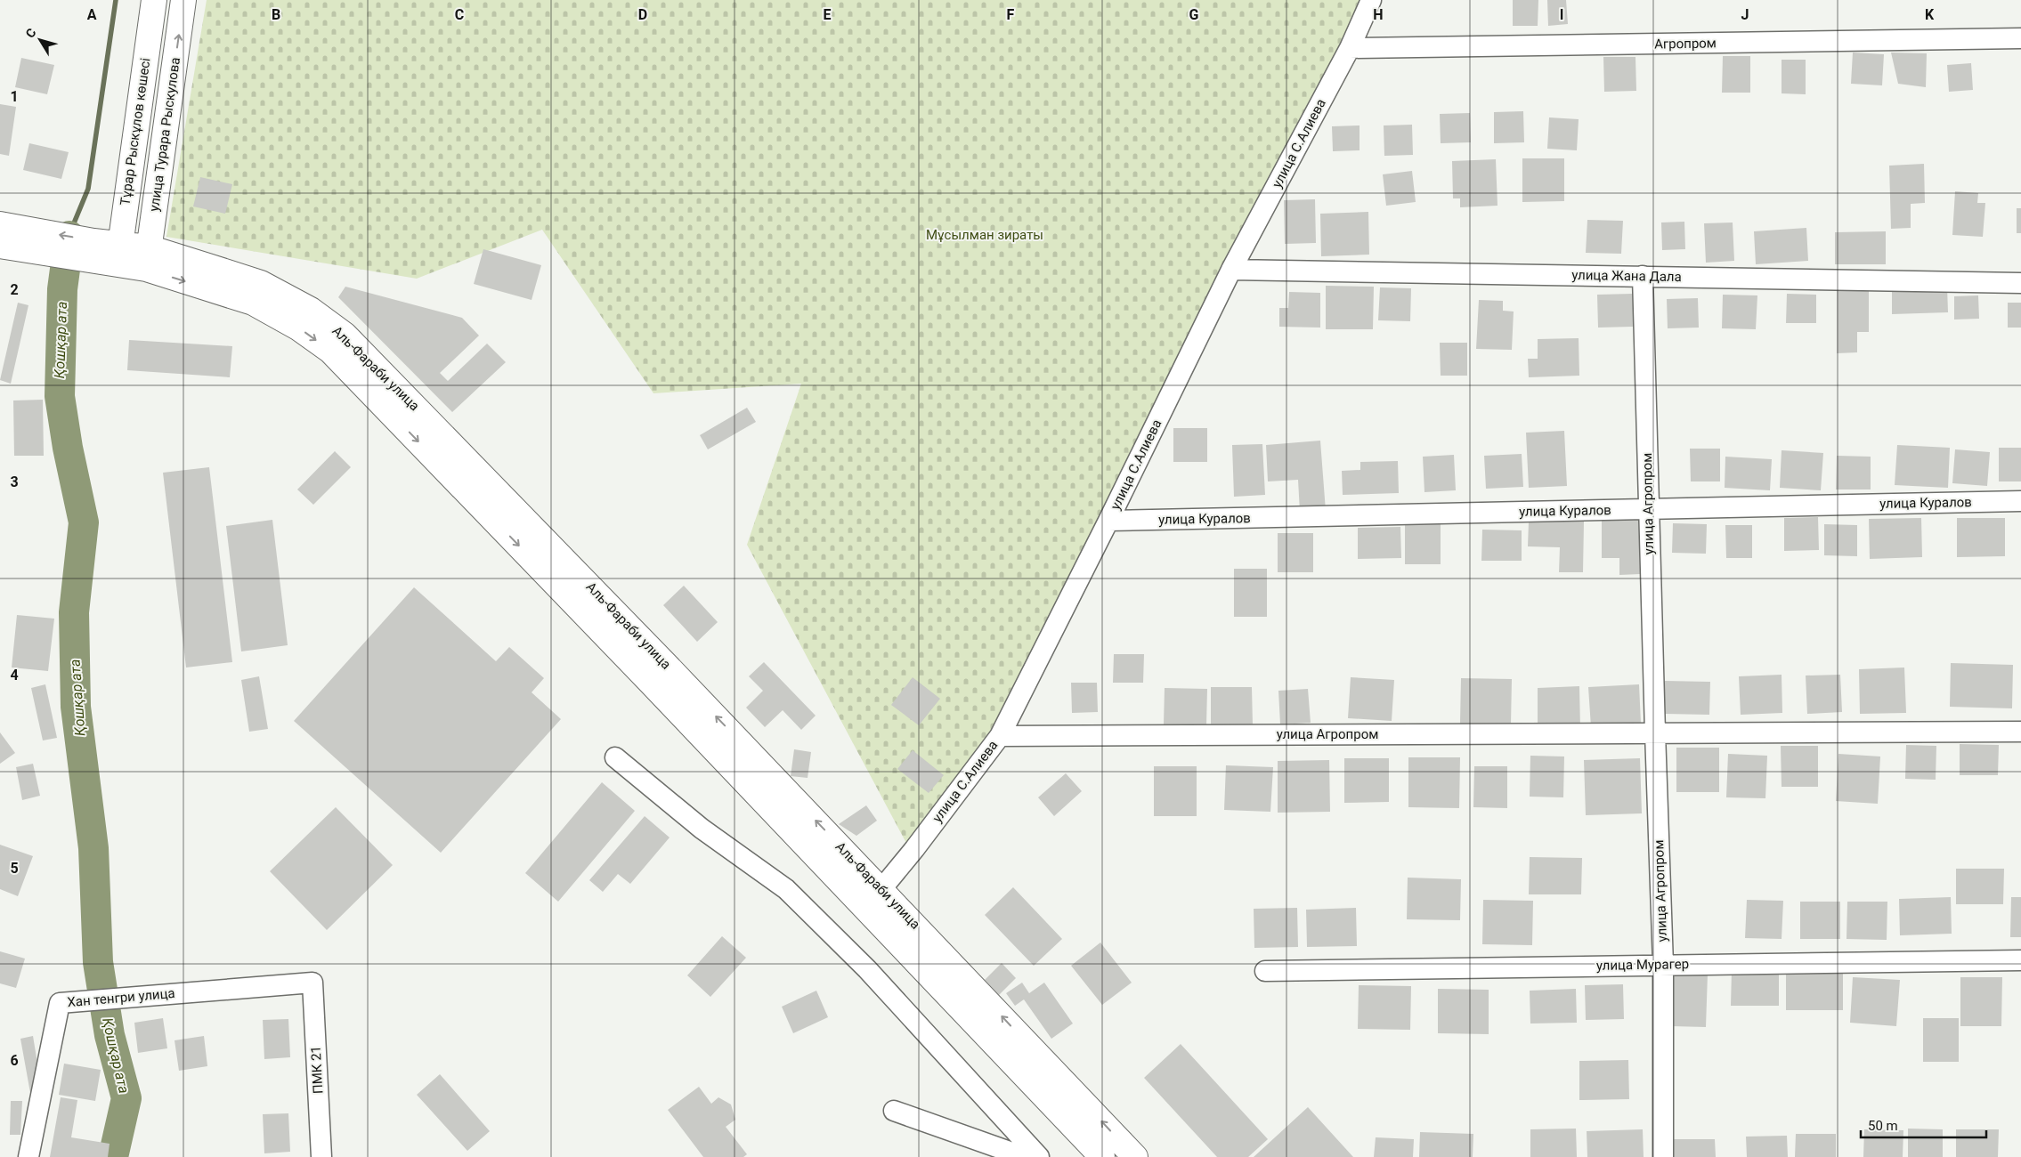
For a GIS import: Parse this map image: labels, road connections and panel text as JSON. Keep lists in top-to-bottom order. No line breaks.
{"streets":{"main road":["Тұрар Рыскұлов көшесі","улица Турара Рыскулова","Аль-Фараби улица"],"street":["Агропром","улица С.Алиева","улица Жана Дала","улица Куралов","улица Агропром","улица Мурагер","Хан тенгри улица","ПМК 21"]},"crossings":[["Агропром","улица С.Алиева"],["Тұрар Рыскұлов көшесі","Аль-Фараби улица"],["улица Турара Рыскулова","Аль-Фараби улица"],["улица С.Алиева","улица Жана Дала"],["улица С.Алиева","Аль-Фараби улица"],["улица С.Алиева","улица Куралов"],["улица С.Алиева","улица Агропром"],["улица Жана Дала","улица Агропром"],["улица Куралов","улица Агропром"],["улица Агропром","улица Мурагер"],["Хан тенгри улица","ПМК 21"]],"one_way":["улица Турара Рыскулова"],"water":["Қошқар ата"],"parks":["Мұсылман зираты"],"scale_bar":"50 m","north":"top left","grid":{"columns":["A","B","C","D","E","F","G","H","I","J","K"],"rows":["1","2","3","4","5","6"]}}
